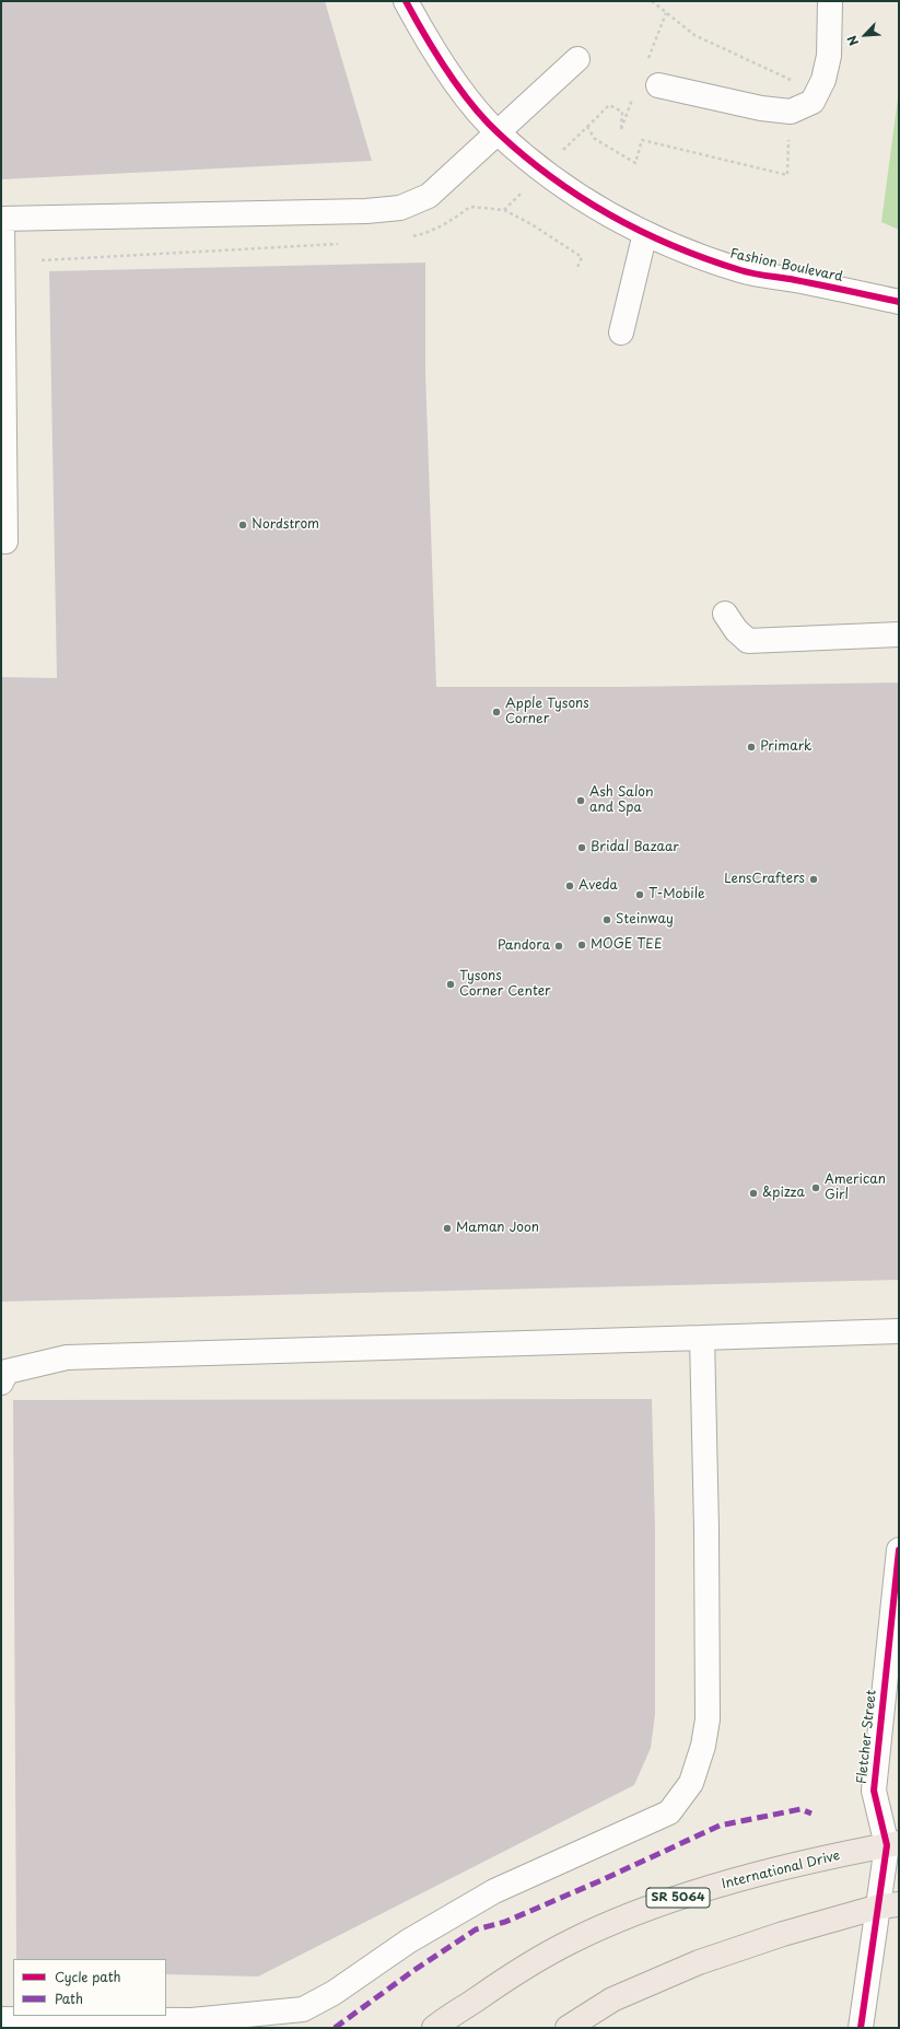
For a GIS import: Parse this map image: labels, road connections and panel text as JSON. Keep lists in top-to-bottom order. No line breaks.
{"streets":{"main road":["International Drive","SR 5064"],"street":["Fashion Boulevard","Fletcher Street"]},"crossings":[["Fletcher Street","International Drive"]],"places":["Nordstrom","Apple Tysons Corner","Primark","Ash Salon and Spa","Bridal Bazaar","LensCrafters","Aveda","T-Mobile","Steinway","MOGE TEE","Pandora","Tysons Corner Center","American Girl","&pizza","Maman Joon"],"legend":["Cycle path","Path"],"north":"bottom left"}
